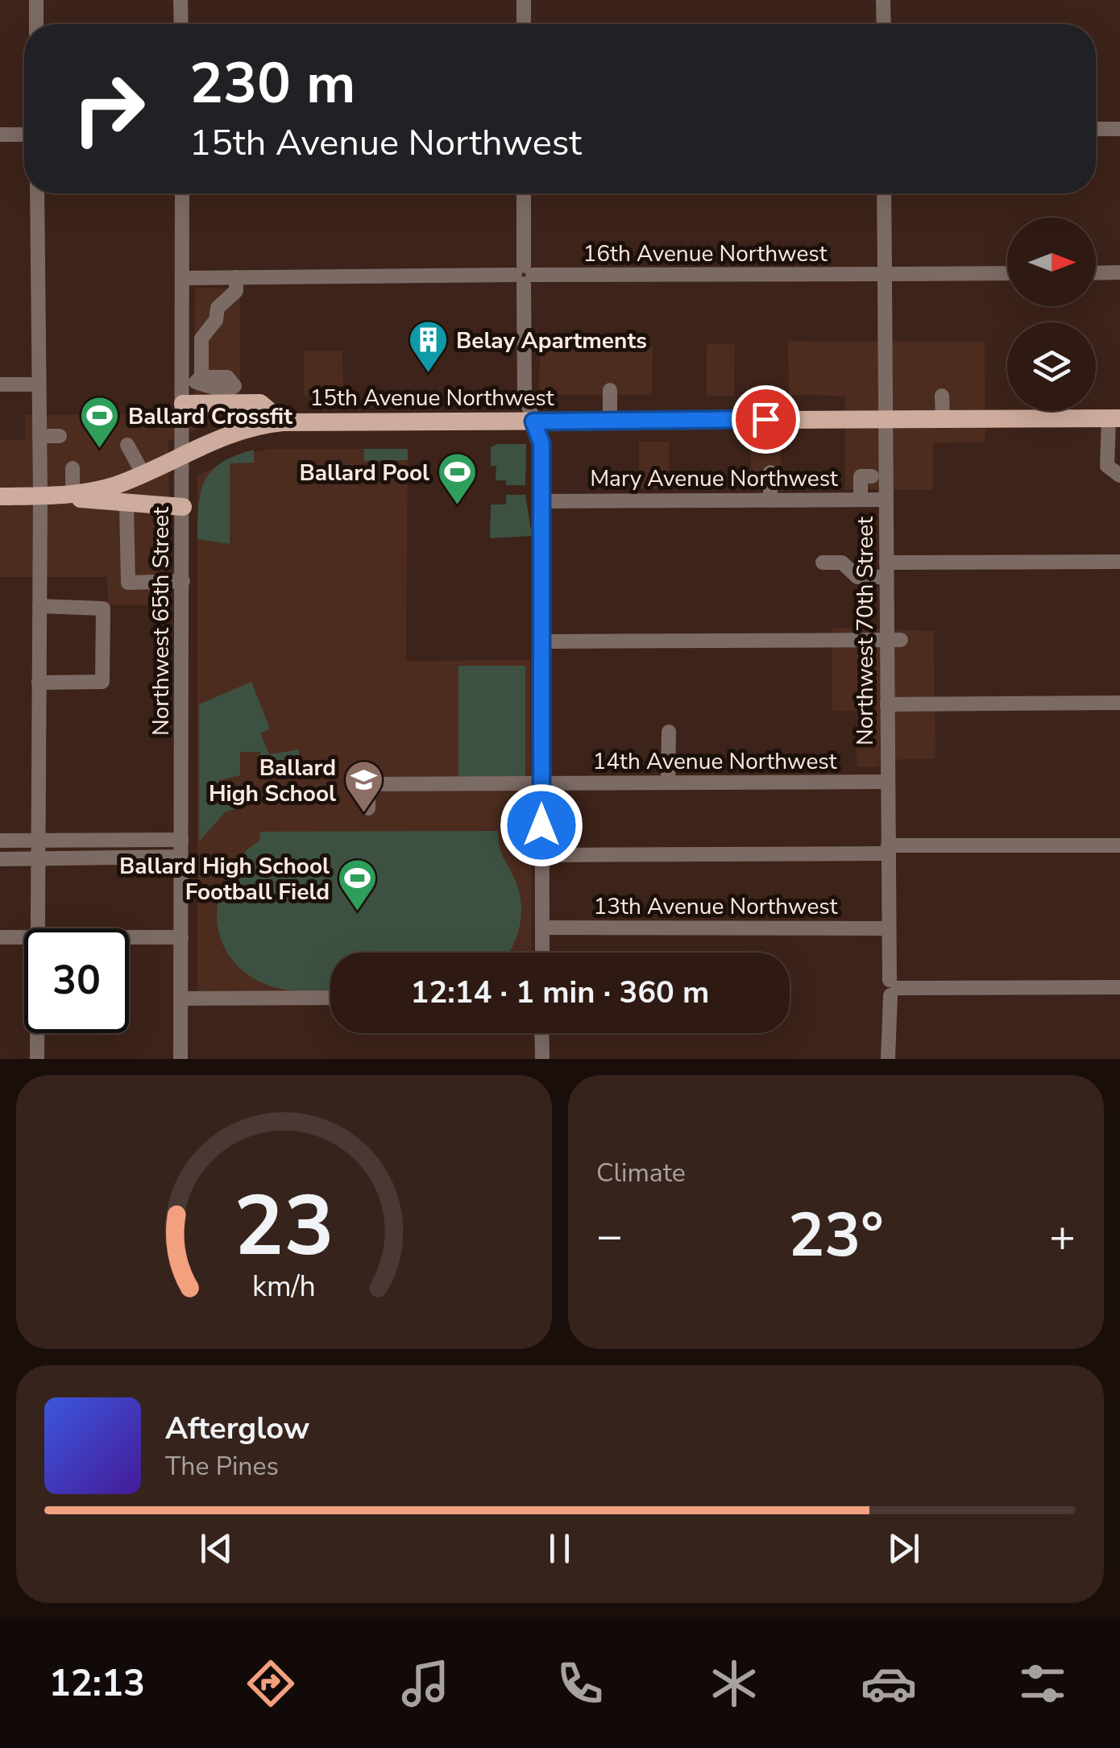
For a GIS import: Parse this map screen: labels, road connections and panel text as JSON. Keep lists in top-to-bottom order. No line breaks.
{"streets":{"main road":["15th Avenue Northwest"],"street":["16th Avenue Northwest","Mary Avenue Northwest","Northwest 65th Street","Northwest 70th Street","14th Avenue Northwest","13th Avenue Northwest"]},"crossings":[["16th Avenue Northwest","Northwest 65th Street"],["16th Avenue Northwest","Northwest 70th Street"],["15th Avenue Northwest","Northwest 65th Street"],["15th Avenue Northwest","Northwest 70th Street"],["Mary Avenue Northwest","Northwest 70th Street"],["Northwest 70th Street","14th Avenue Northwest"],["Northwest 70th Street","13th Avenue Northwest"]],"places":{"building":["Belay Apartments"],"sports":["Ballard Crossfit","Ballard Pool","Ballard High School Football Field"],"school or university":["Ballard High School"]},"north":"right","page":{"turn":["230 m","15th Avenue Northwest"],"limit":"30","trip":"12:14 · 1 min · 360 m","tile":"Climate","heat":["−","23°","+"],"song":["Afterglow","The Pines"],"tabs":"12:13","gauge":["23","km/h"]}}
